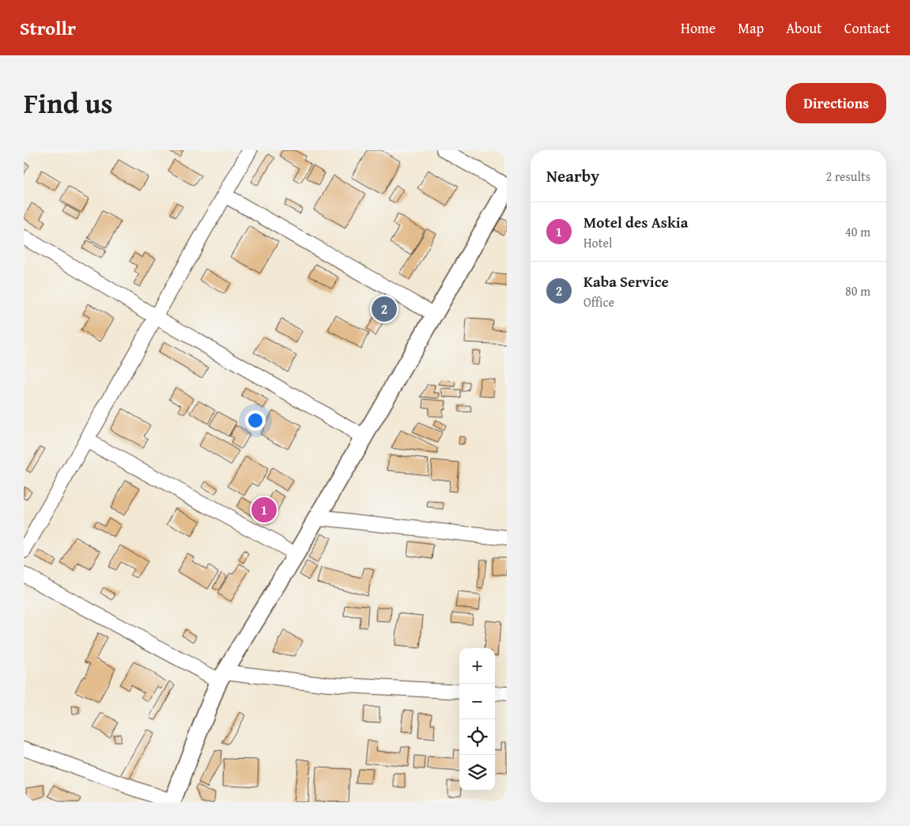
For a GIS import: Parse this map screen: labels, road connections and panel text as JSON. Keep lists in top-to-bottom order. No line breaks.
{"page":{"header":"Strollr","nav":["Home","Map","About","Contact"],"title":"Find us","buttons":"Directions","heading":["Nearby","2 results"],"list":[{"mark":"1","name":"Motel des Askia","note":"Hotel","value":"40 m"},{"mark":"2","name":"Kaba Service","note":"Office","value":"80 m"}],"pins":["2","1"],"map_buttons":["+","−"]}}
